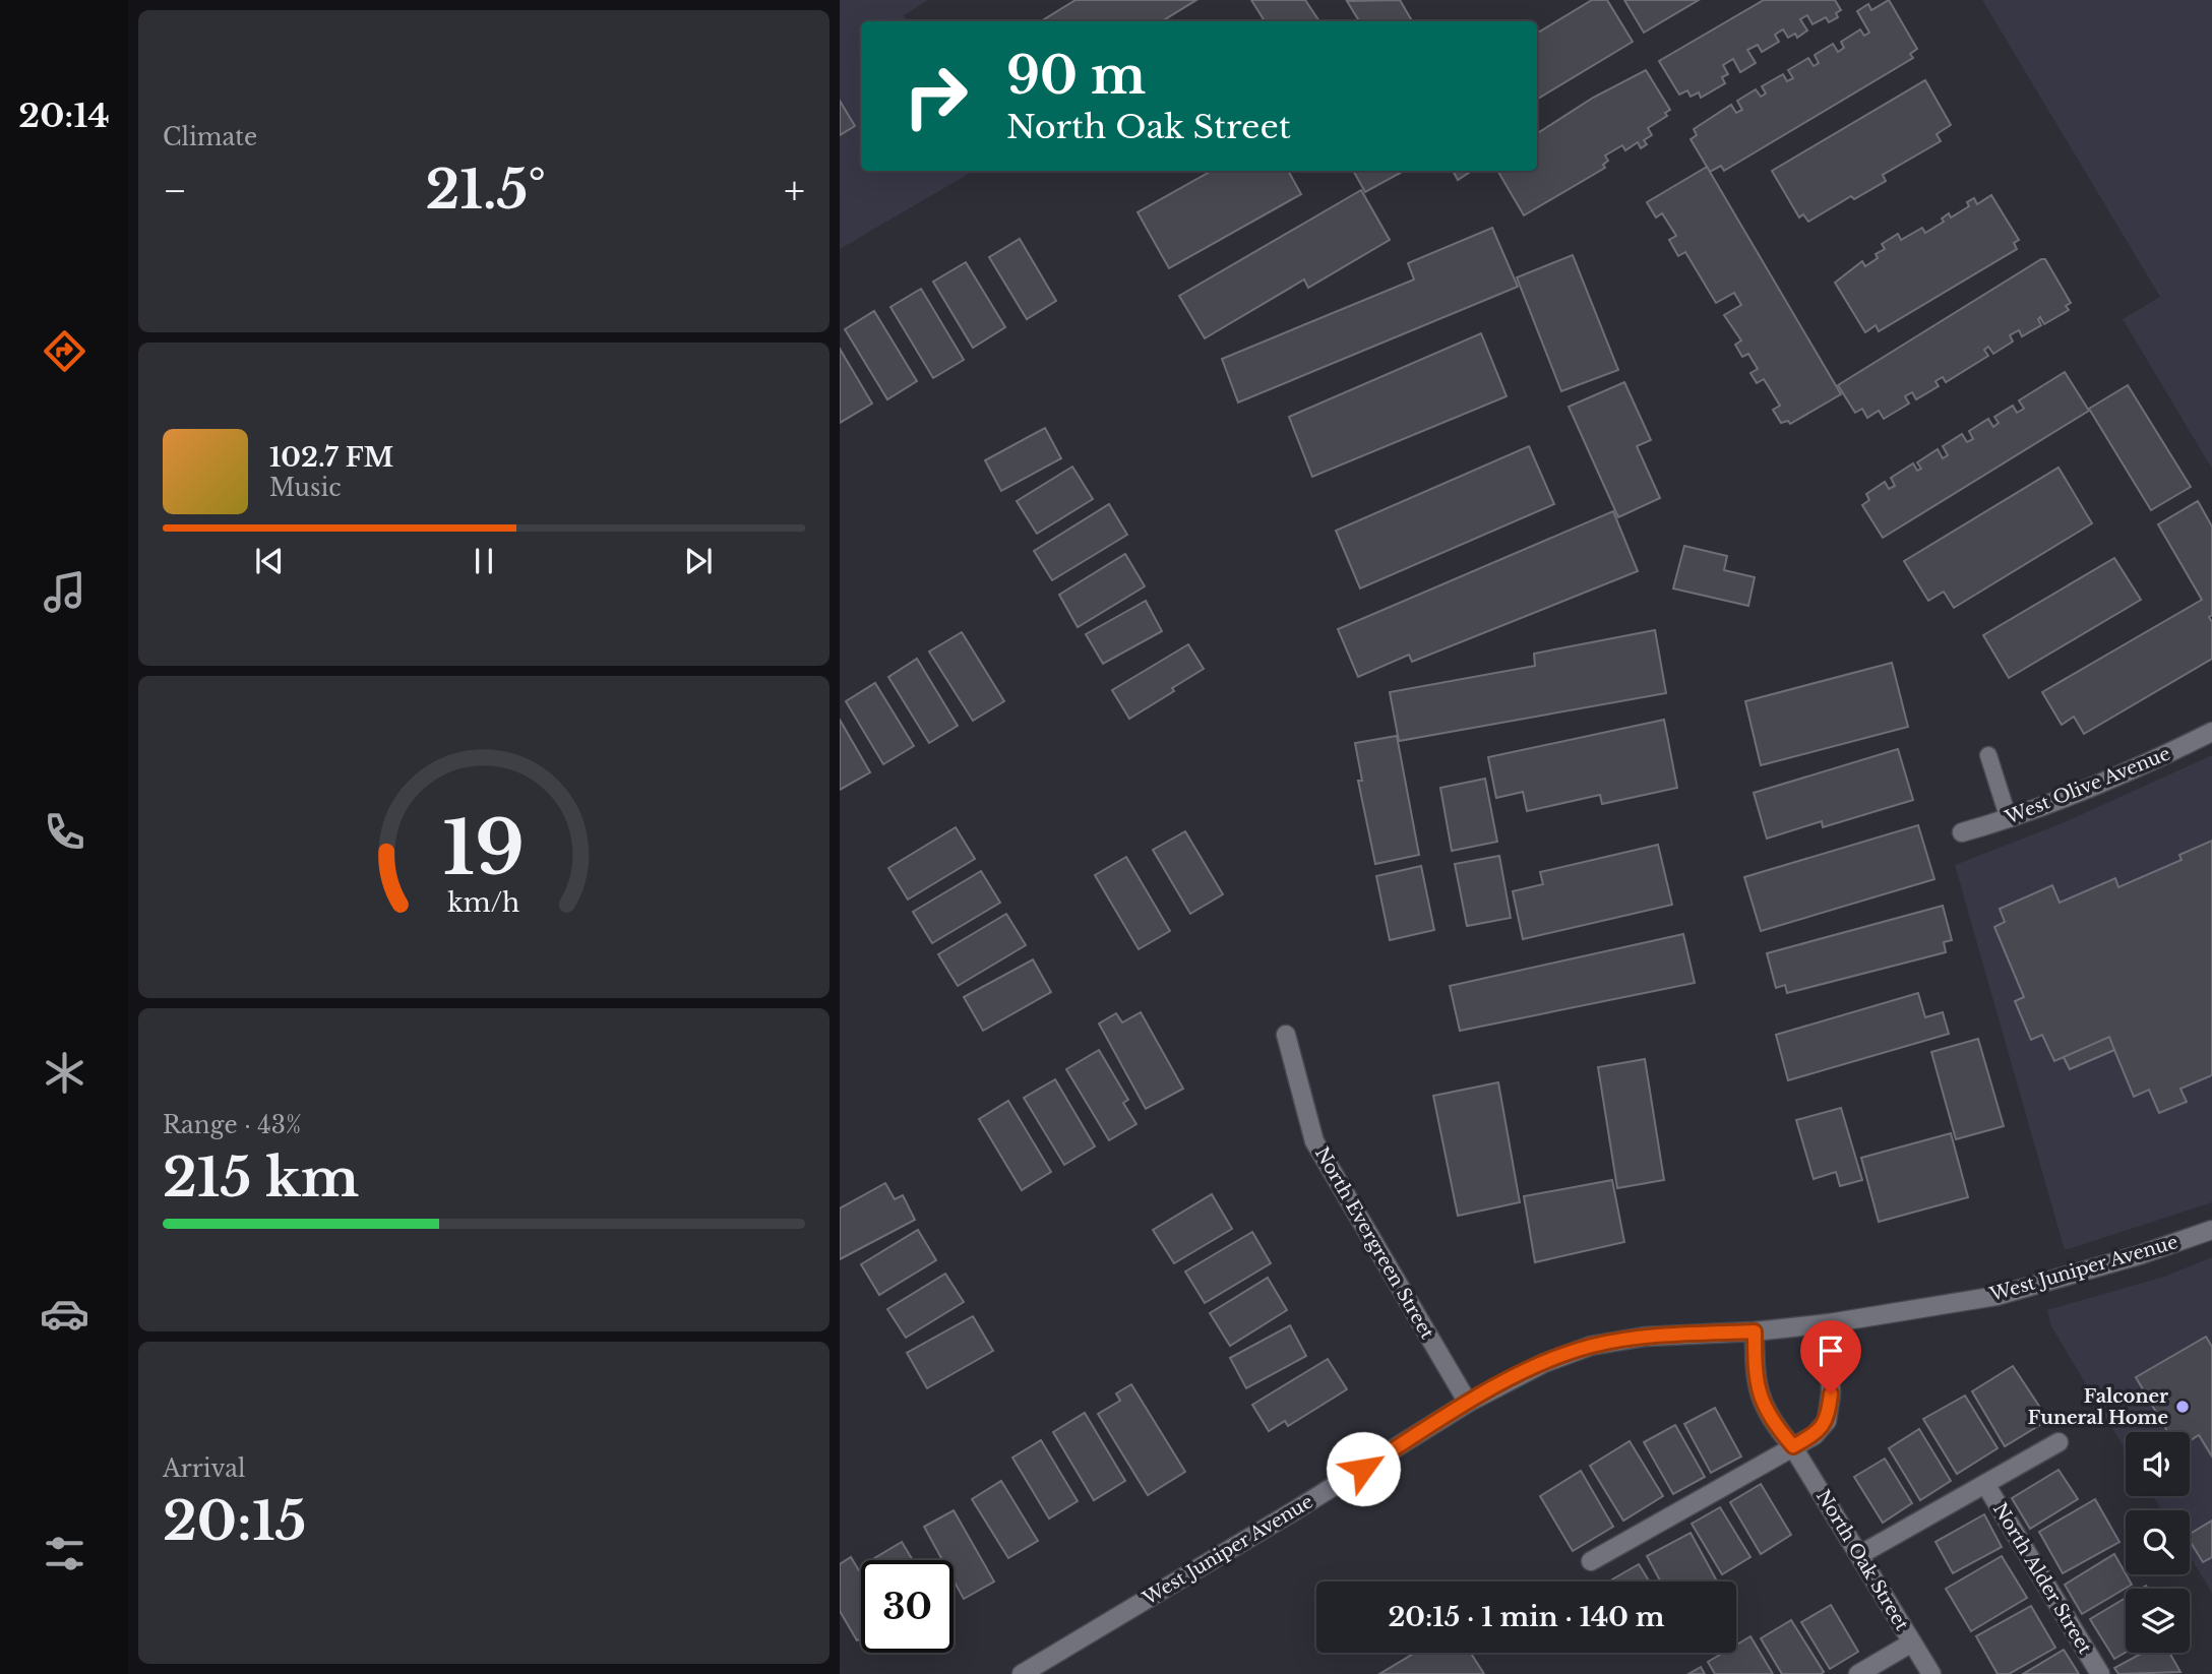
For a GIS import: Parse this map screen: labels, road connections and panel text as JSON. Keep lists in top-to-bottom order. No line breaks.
{"streets":{"street":["West Olive Avenue","North Evergreen Street","West Juniper Avenue","North Oak Street","North Alder Street"]},"crossings":[["North Evergreen Street","West Juniper Avenue"],["West Juniper Avenue","North Oak Street"]],"places":["Falconer Funeral Home"],"page":{"tabs":"20:14","tile":["Climate",["Range · 43%","215 km"],["Arrival","20:15"]],"turn":["90 m","North Oak Street"],"heat":["−","21.5°","+"],"song":["102.7 FM","Music"],"limit":"30","trip":"20:15 · 1 min · 140 m","gauge":["19","km/h"]}}
